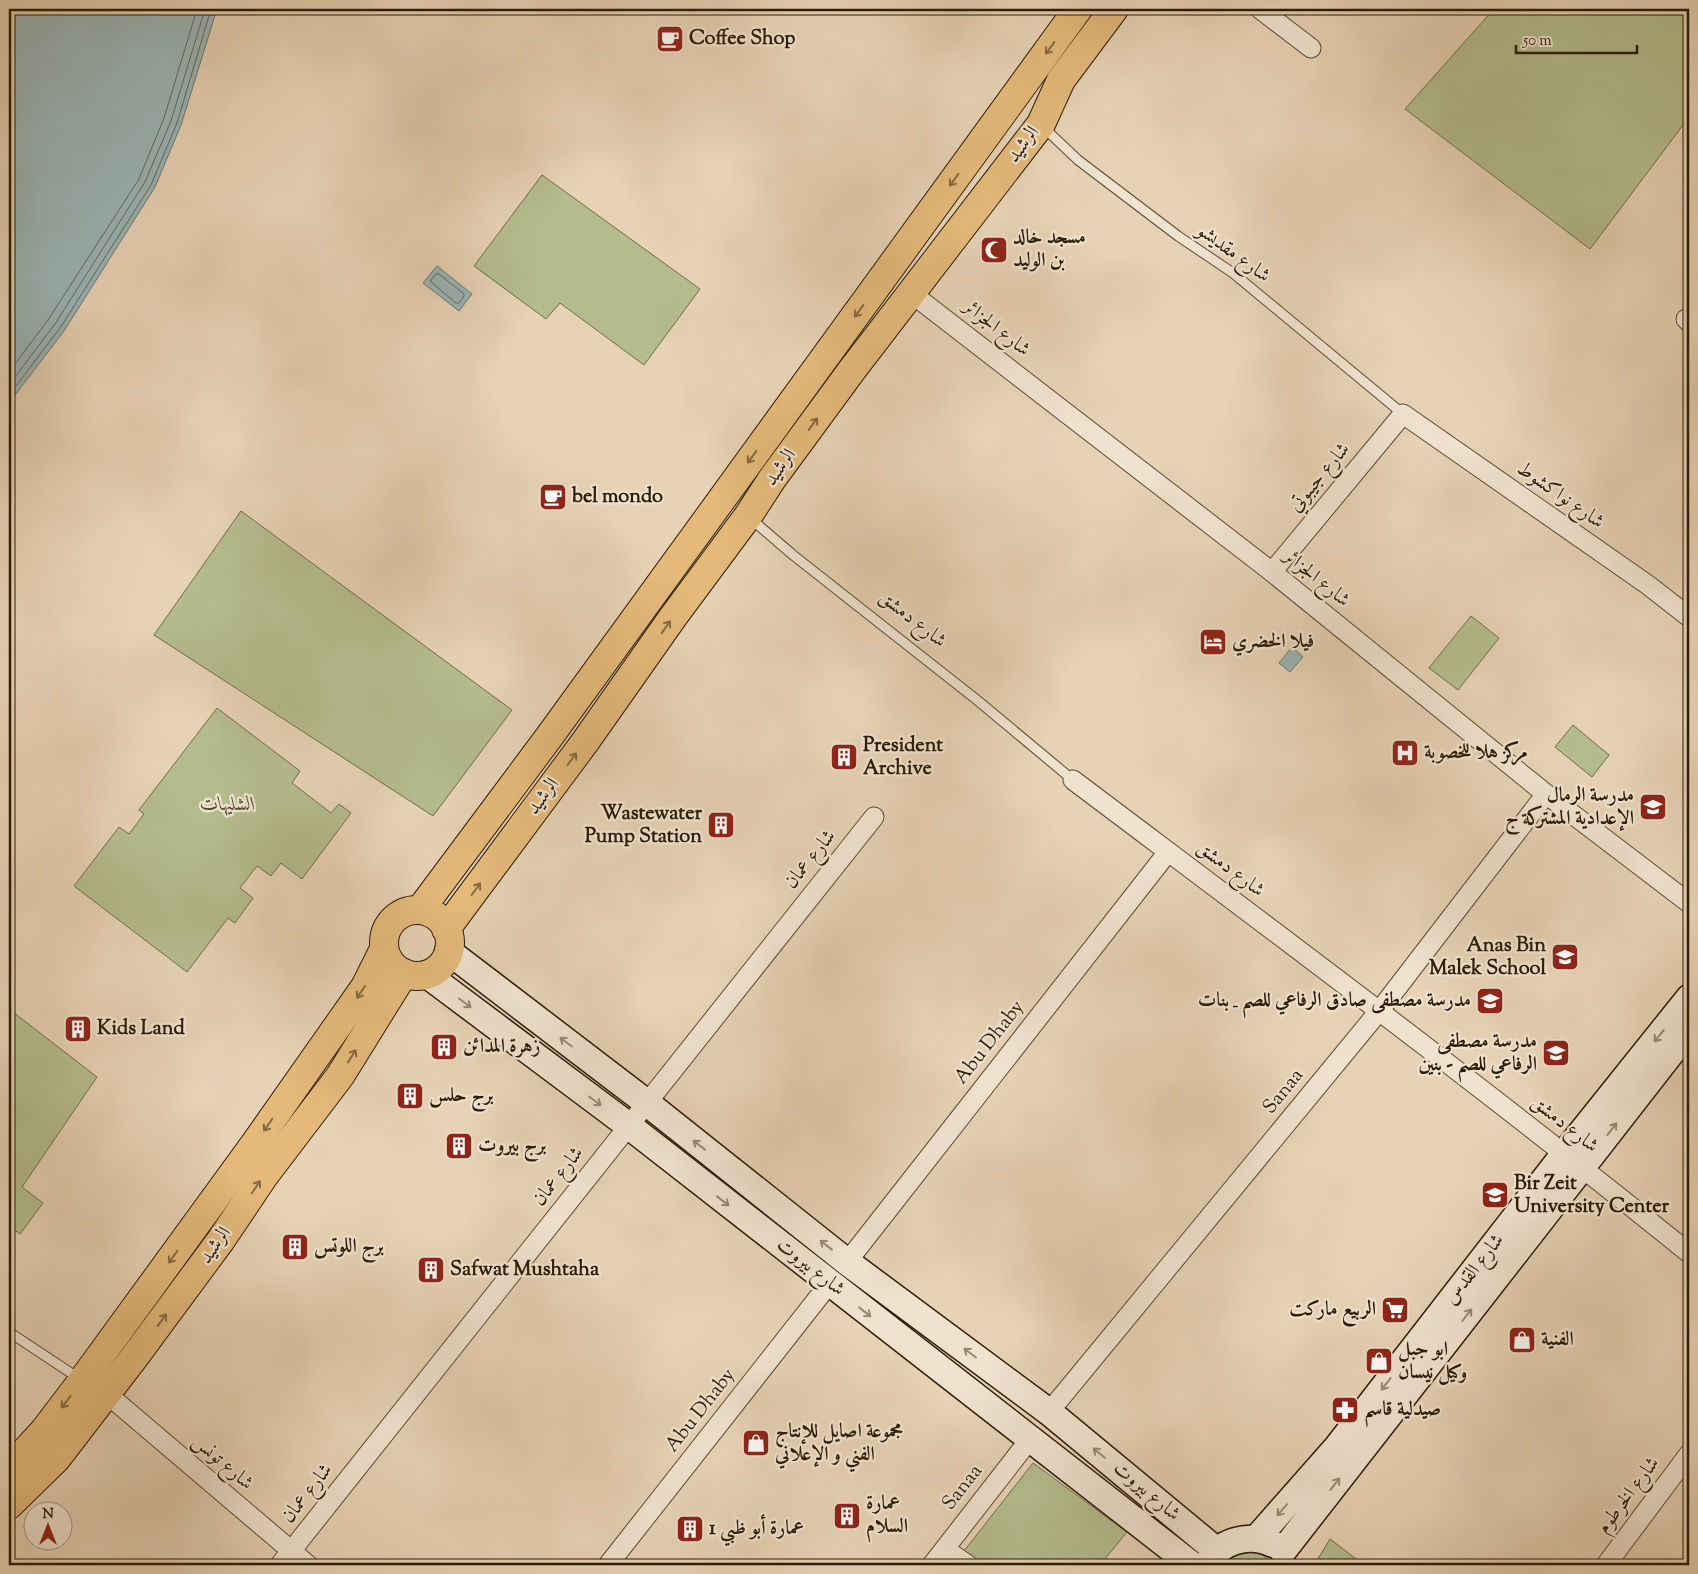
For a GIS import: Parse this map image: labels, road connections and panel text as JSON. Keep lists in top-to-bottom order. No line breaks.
{"streets":{"main road":["الرشيد","شارع بيروت","شارع القدس"],"street":["شارع الجزائر","شارع جيبوتي","شارع نواكشوط","شارع دمشق","شارع عمان","Abu Dhaby","Sanaa","شارع تونس","شارع الخرطوم"],"lane":["شارع مقديشو"]},"crossings":[["الرشيد","شارع مقديشو"],["الرشيد","شارع الجزائر"],["الرشيد","شارع دمشق"],["الرشيد","شارع بيروت"],["الرشيد","شارع تونس"],["شارع مقديشو","شارع جيبوتي"],["شارع مقديشو","شارع نواكشوط"],["شارع الجزائر","شارع جيبوتي"],["شارع الجزائر","Sanaa"],["شارع جيبوتي","شارع نواكشوط"],["شارع دمشق","Abu Dhaby"],["شارع دمشق","Sanaa"],["شارع دمشق","شارع القدس"],["شارع عمان","شارع بيروت"],["شارع عمان","شارع تونس"],["Abu Dhaby","شارع بيروت"],["Sanaa","شارع بيروت"]],"parks":["الشليهات"],"places":{"cafe":["Coffee Shop","bel mondo"],"mosque":["مسجد خالد بن الوليد"],"hotel":["فيلا الخضري"],"hospital":["مركز هلا للخصوبة"],"building":["President Archive","Wastewater Pump Station","Kids Land","زهرة المدائن","برج حلس","برج بيروت","برج اللوتس","Safwat Mushtaha","عمارة السلام","عمارة أبو ظبي 1"],"school or university":["مدرسة الرمال الإعدادية المشتركة ج","Anas Bin Malek School","مدرسة مصطفى صادق الرفاعي للصم _ بنات","مدرسة مصطفى الرفاعي للصم - بنين","Bir Zeit University Center"],"supermarket":["الربيع ماركت"],"shop":["الفنية","ابو جبل وكيل نيسان","مجموعة اصايل للإنتاج الفني و الإعلاني"],"pharmacy":["صيدلية قاسم"]},"scale_bar":"50 m","north":"top"}
